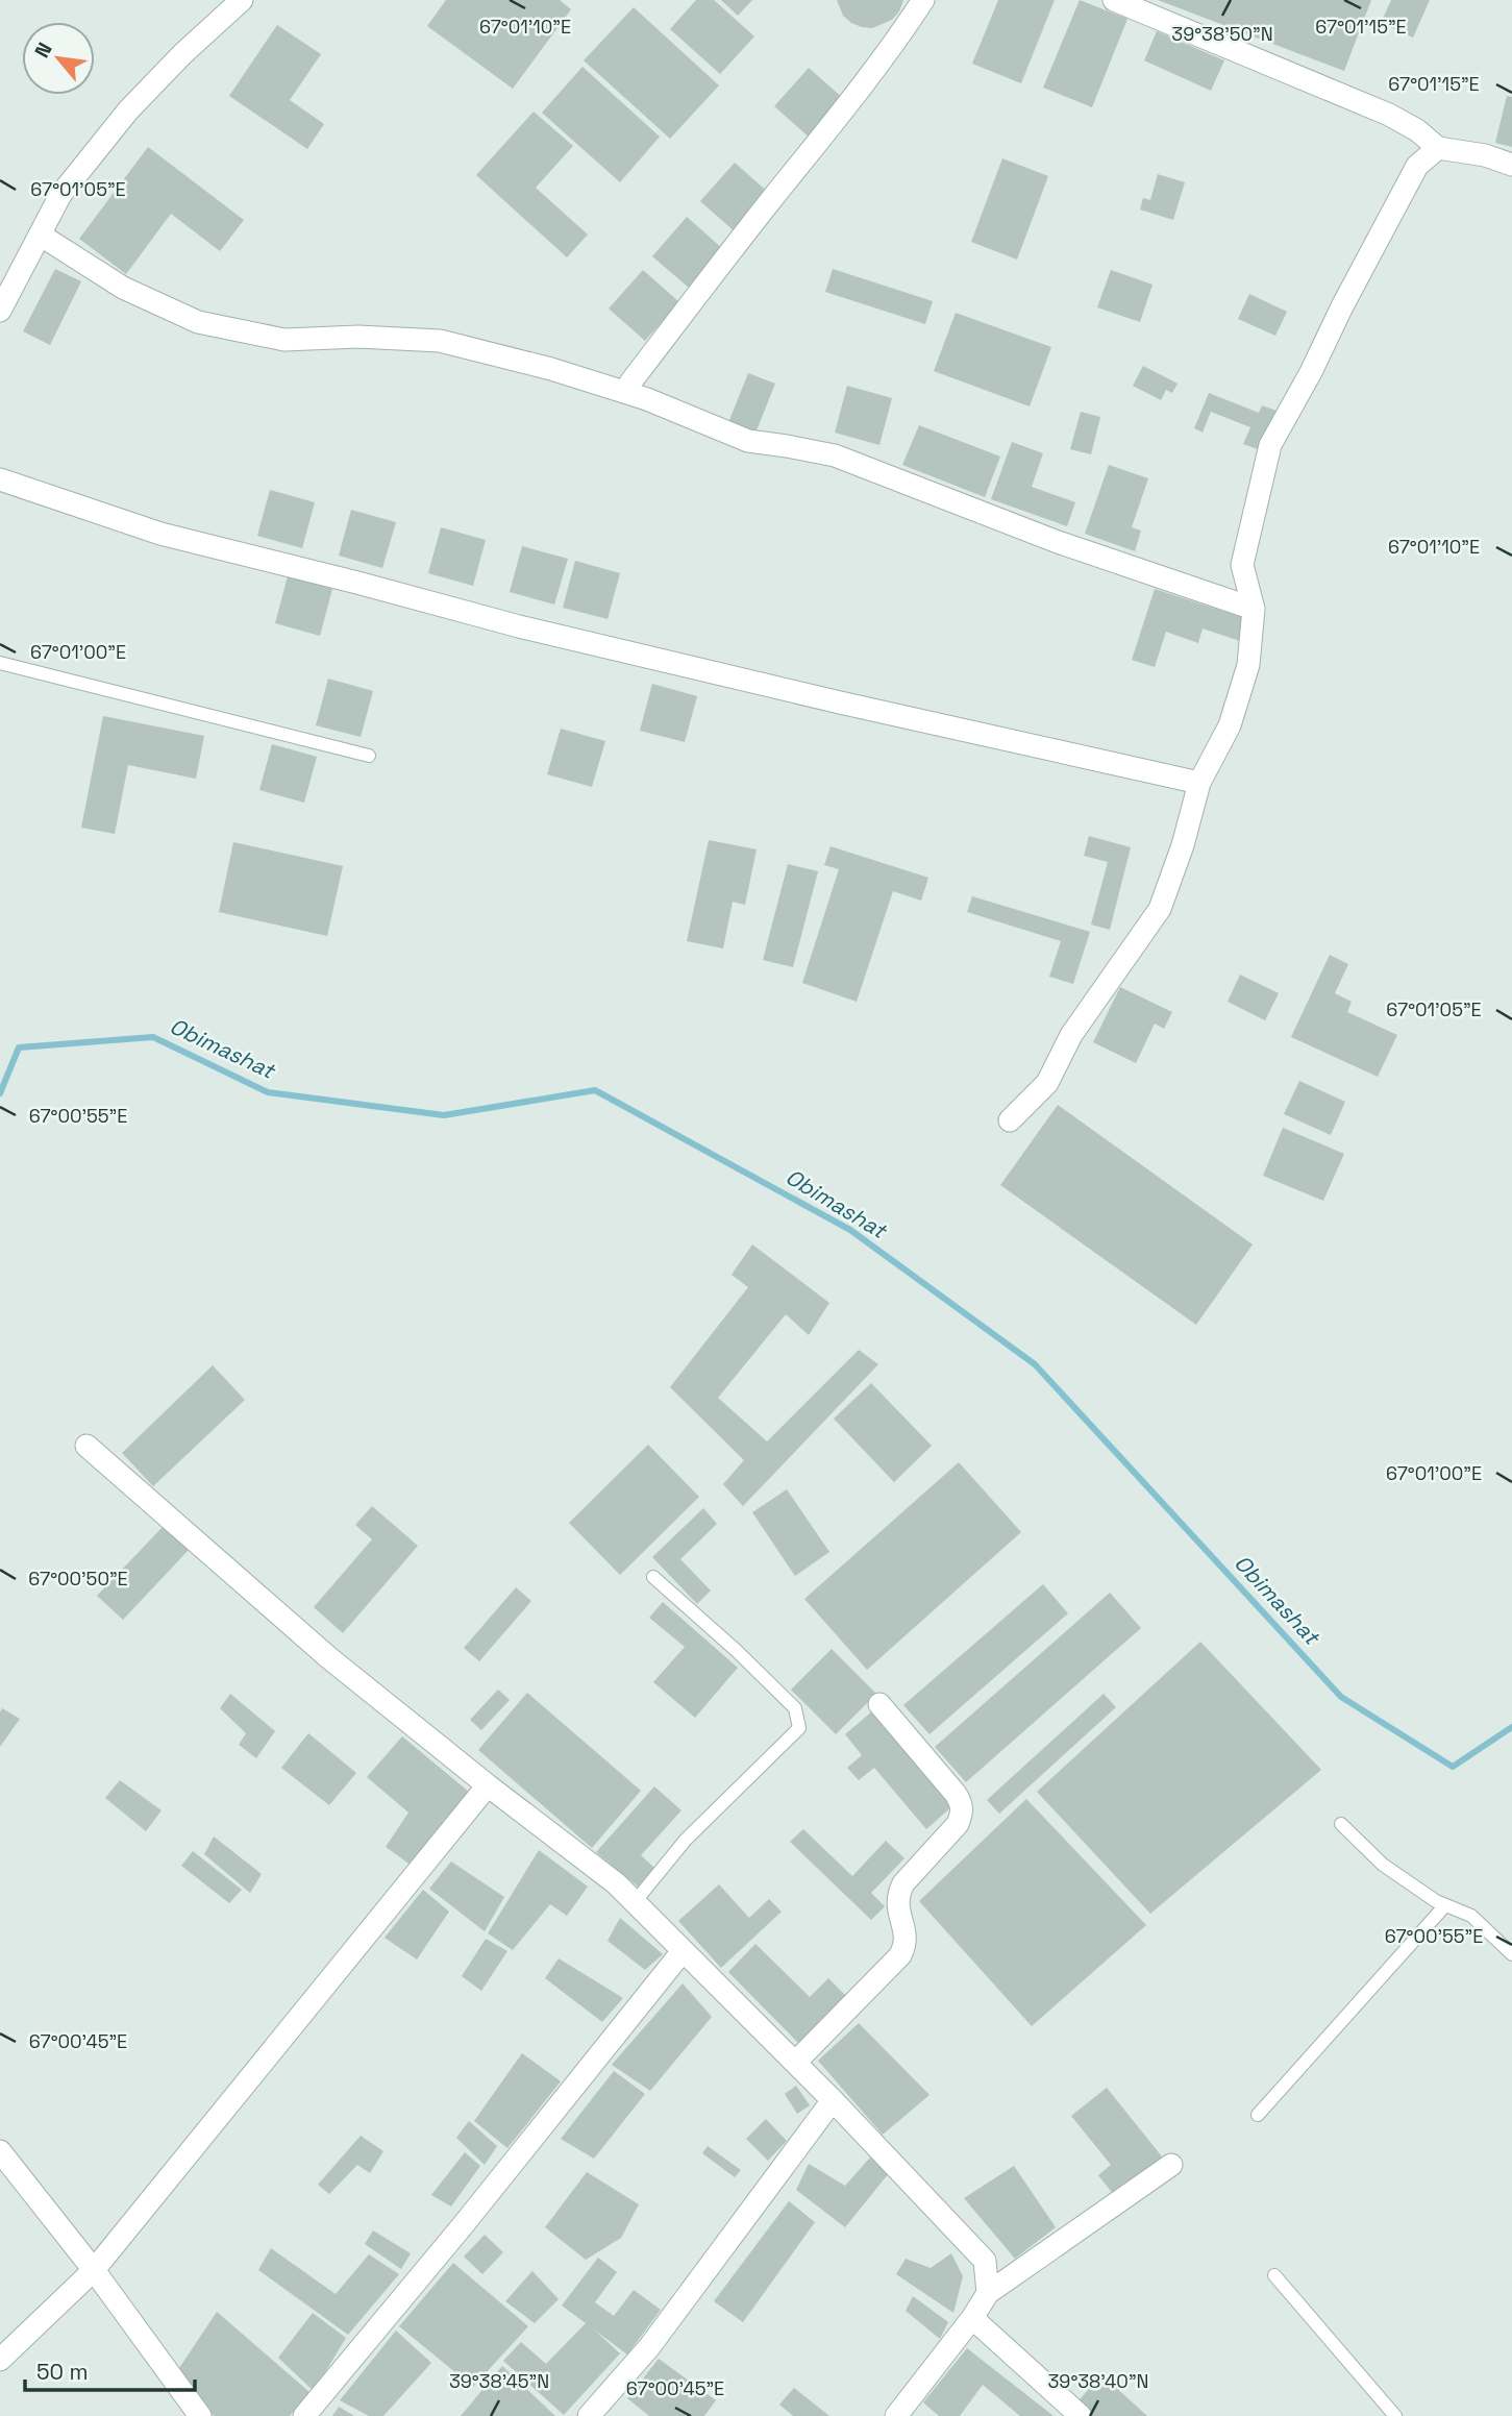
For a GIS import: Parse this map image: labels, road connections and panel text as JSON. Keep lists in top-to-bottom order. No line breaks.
{"water":["Obimashat"],"scale_bar":"50 m","north":"top left","coordinates":["67°01'10\"E","67°01'15\"E","39°38'50\"N","67°01'05\"E","67°01'00\"E","67°00'55\"E","67°00'50\"E","67°00'45\"E","39°38'45\"N","39°38'40\"N"]}
